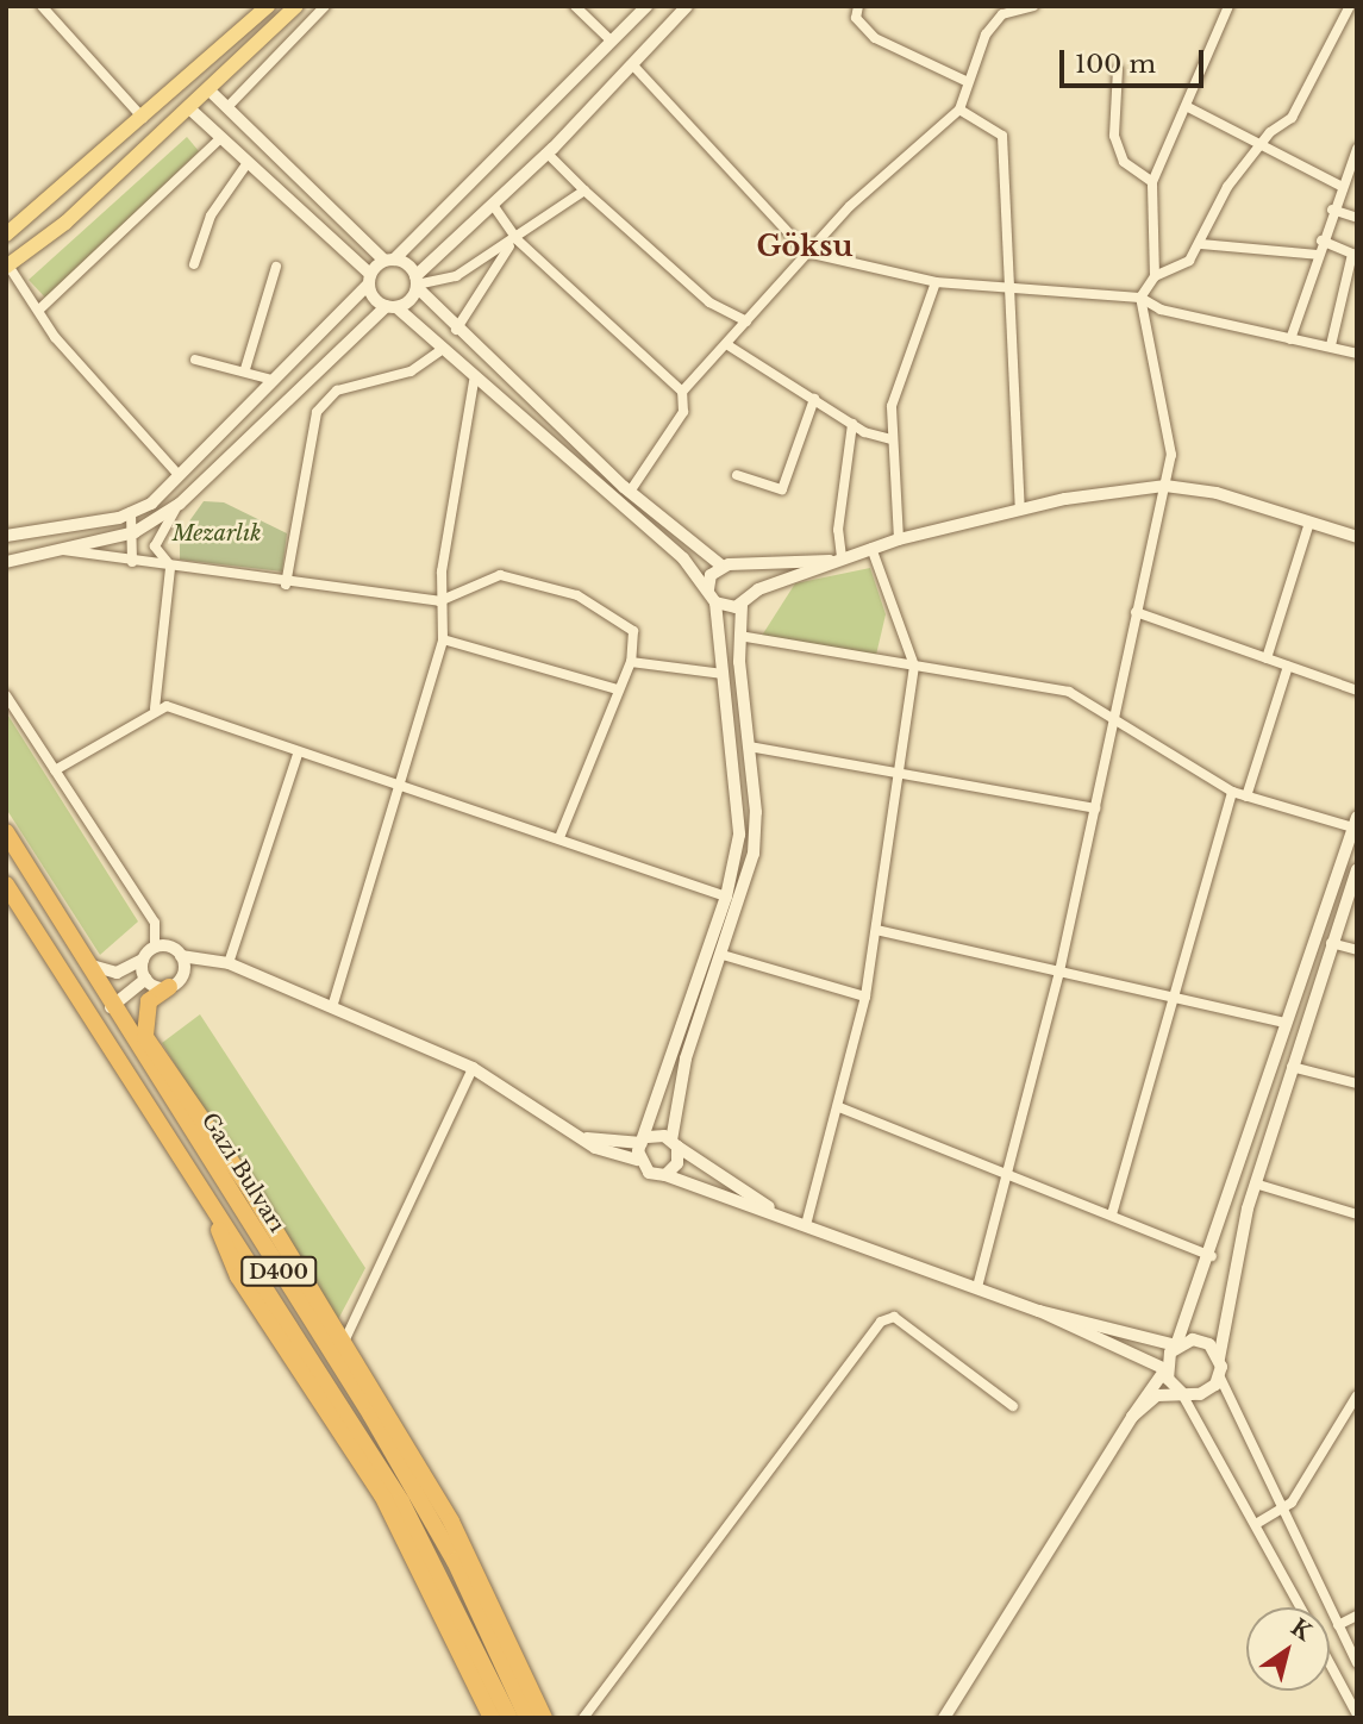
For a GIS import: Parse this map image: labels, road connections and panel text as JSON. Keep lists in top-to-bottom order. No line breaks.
{"streets":{"highway":["Gazi Bulvarı","D400"]},"districts":["Göksu"],"parks":["Mezarlık"],"scale_bar":"100 m","north":"top right"}
